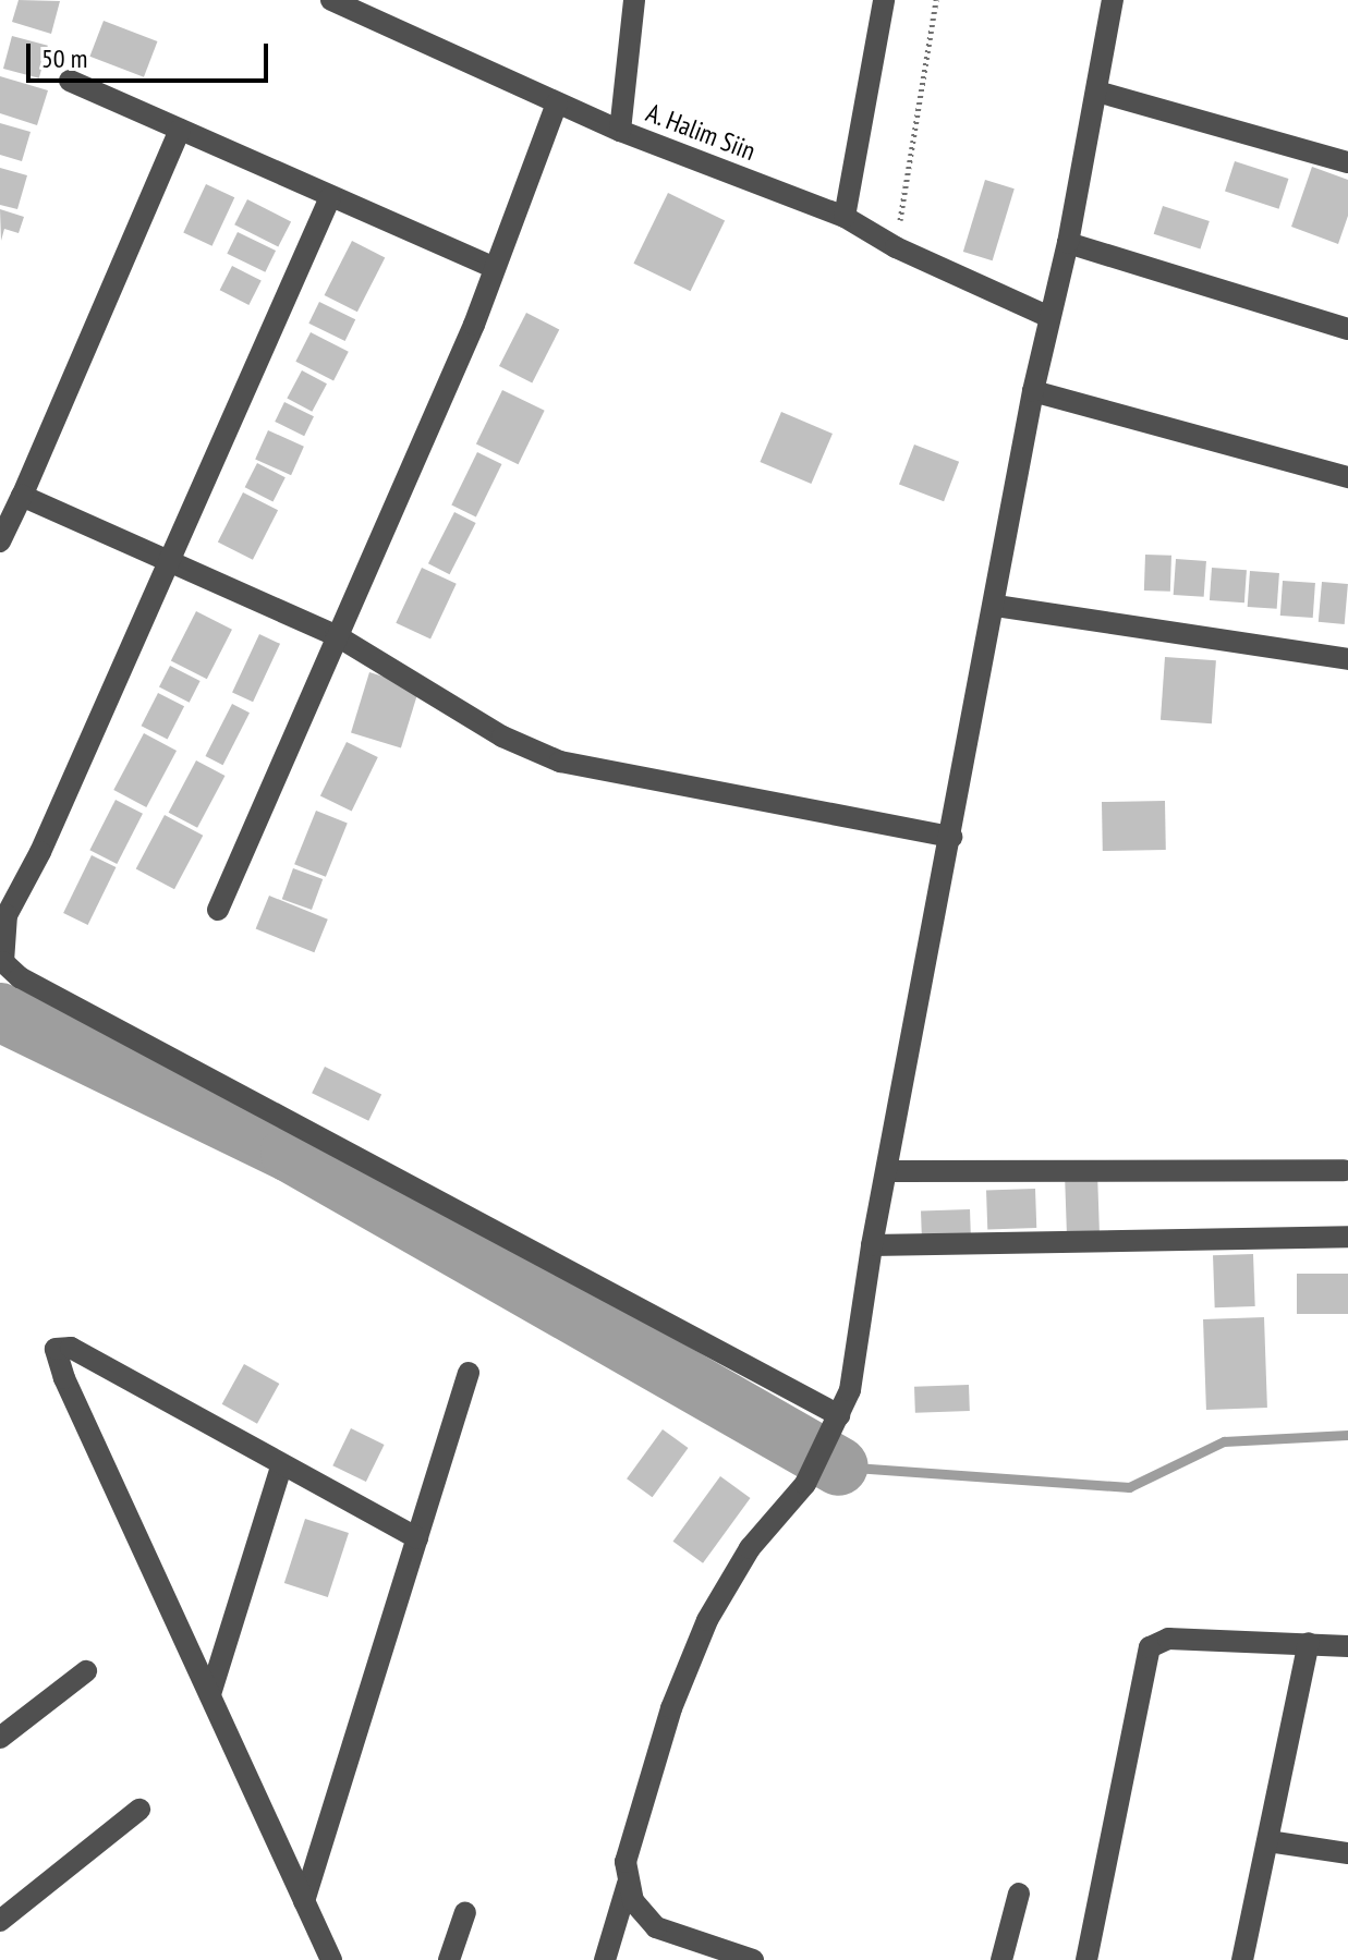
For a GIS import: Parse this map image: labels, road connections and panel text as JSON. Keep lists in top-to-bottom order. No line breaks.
{"streets":{"street":["A. Halim Siin"]},"scale_bar":"50 m"}
